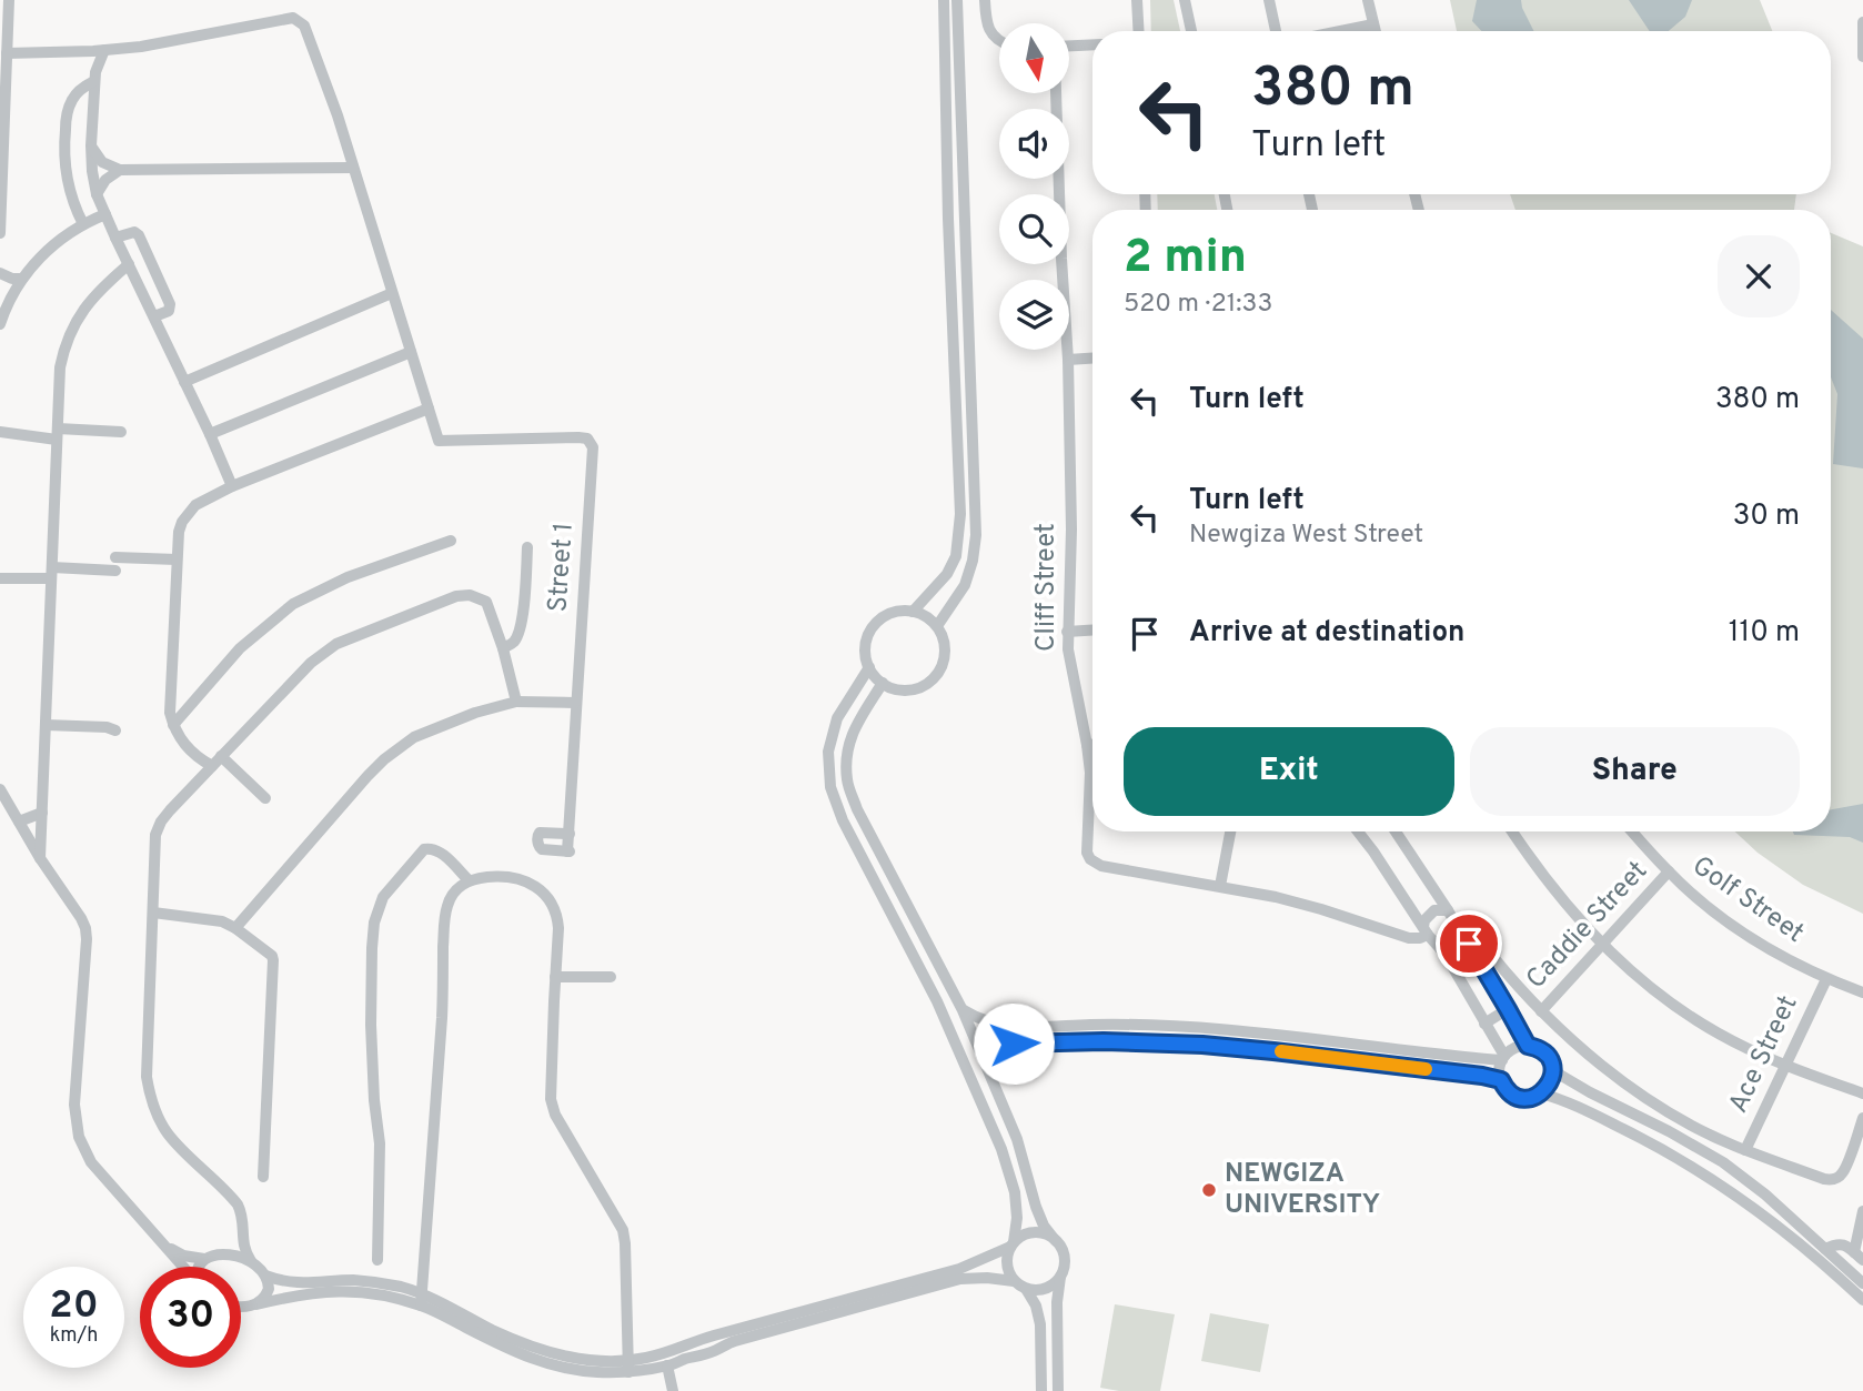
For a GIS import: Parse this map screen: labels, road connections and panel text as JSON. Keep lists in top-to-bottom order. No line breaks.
{"streets":{"street":["Street 1","Cliff Street","Golf Street","Caddie Street","Ace Street"]},"crossings":[["Golf Street","Caddie Street"],["Golf Street","Ace Street"]],"places":["NEWGIZA UNIVERSITY"],"north":"bottom","page":{"turn":["380 m","Turn left"],"heading":["2 min","520 m · 21:33"],"list":[{"name":"Turn left","value":"380 m"},{"name":"Turn left","note":"Newgiza West Street","value":"30 m"},{"name":"Arrive at destination","value":"110 m"}],"buttons":["Exit","Share"],"speed":"20 km/h","limit":"30"}}
